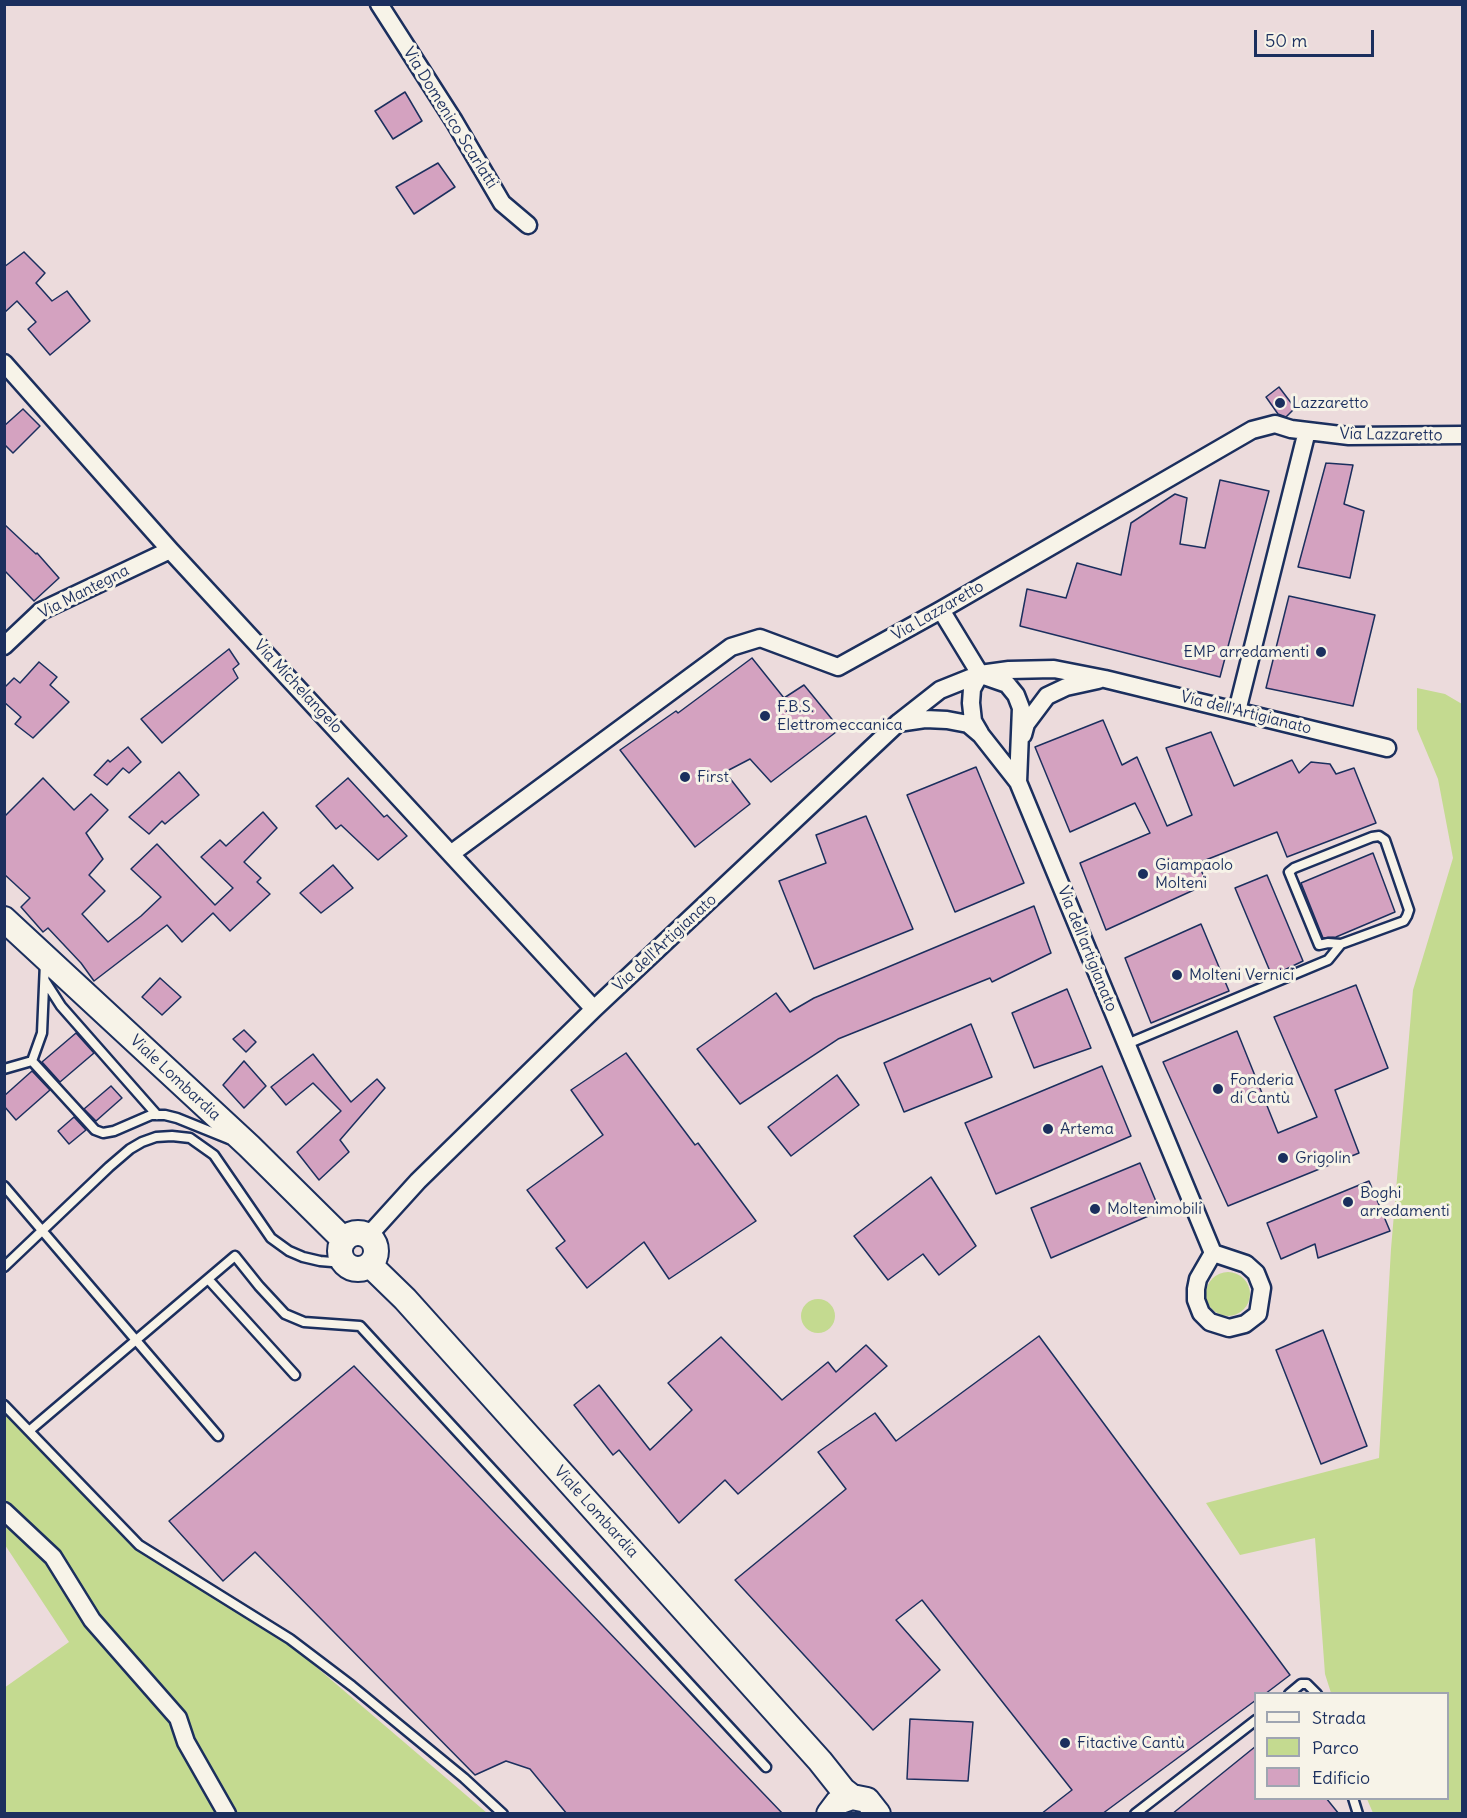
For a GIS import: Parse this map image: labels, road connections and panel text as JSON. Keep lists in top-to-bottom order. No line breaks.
{"streets":{"main road":["Viale Lombardia"],"street":["Via Domenico Scarlatti","Via Lazzaretto","Via Mantegna","Via Michelangelo","Via dell'Artigianato","Via dell'artigianato"]},"crossings":[["Via Lazzaretto","Via Michelangelo"],["Via Mantegna","Via Michelangelo"],["Via Michelangelo","Via dell'Artigianato"],["Via dell'Artigianato","Via dell'artigianato"],["Via dell'Artigianato","Viale Lombardia"]],"places":["Lazzaretto","EMP arredamenti","F.B.S. Elettromeccanica","First","Giampaolo Molteni","Molteni Vernici","Fonderia di Cantù","Artema","Grigolin","Boghi arredamenti","Moltenimobili","Fitactive Cantù"],"legend":["Strada","Parco","Edificio"],"scale_bar":"50 m"}
